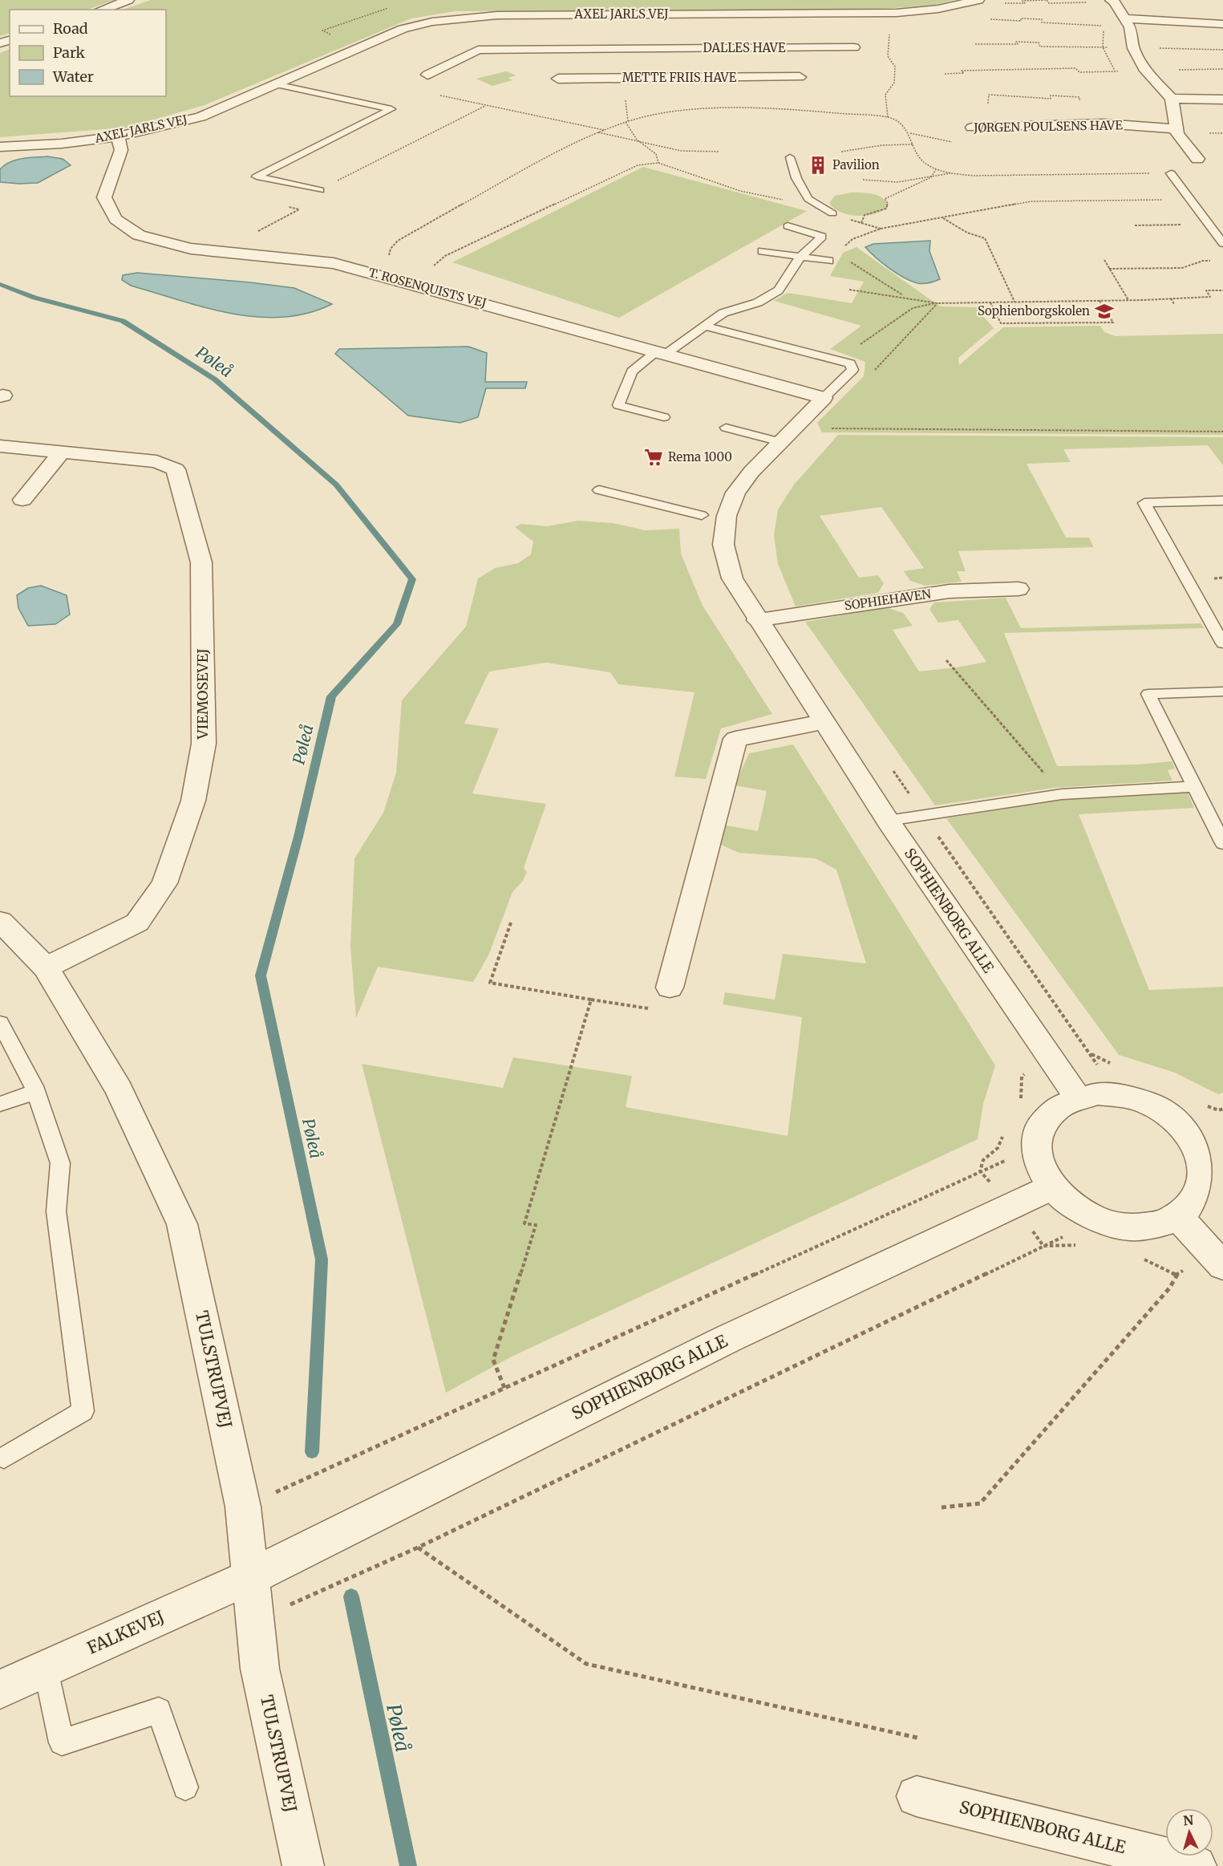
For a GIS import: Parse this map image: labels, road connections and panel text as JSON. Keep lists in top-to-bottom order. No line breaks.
{"streets":{"street":["AXEL JARLS VEJ","DALLES HAVE","METTE FRIIS HAVE","JØRGEN POULSENS HAVE","T. ROSENQUISTS VEJ","SOPHIEHAVEN","VIEMOSEVEJ","SOPHIENBORG ALLE","TULSTRUPVEJ","FALKEVEJ"]},"crossings":[["AXEL JARLS VEJ","T. ROSENQUISTS VEJ"],["T. ROSENQUISTS VEJ","SOPHIENBORG ALLE"],["SOPHIEHAVEN","SOPHIENBORG ALLE"],["VIEMOSEVEJ","TULSTRUPVEJ"],["SOPHIENBORG ALLE","TULSTRUPVEJ"],["SOPHIENBORG ALLE","FALKEVEJ"],["TULSTRUPVEJ","FALKEVEJ"]],"water":["Pøleå"],"places":{"building":["Pavilion"],"school or university":["Sophienborgskolen"],"supermarket":["Rema 1000"]},"legend":["Road","Park","Water"],"north":"top"}
